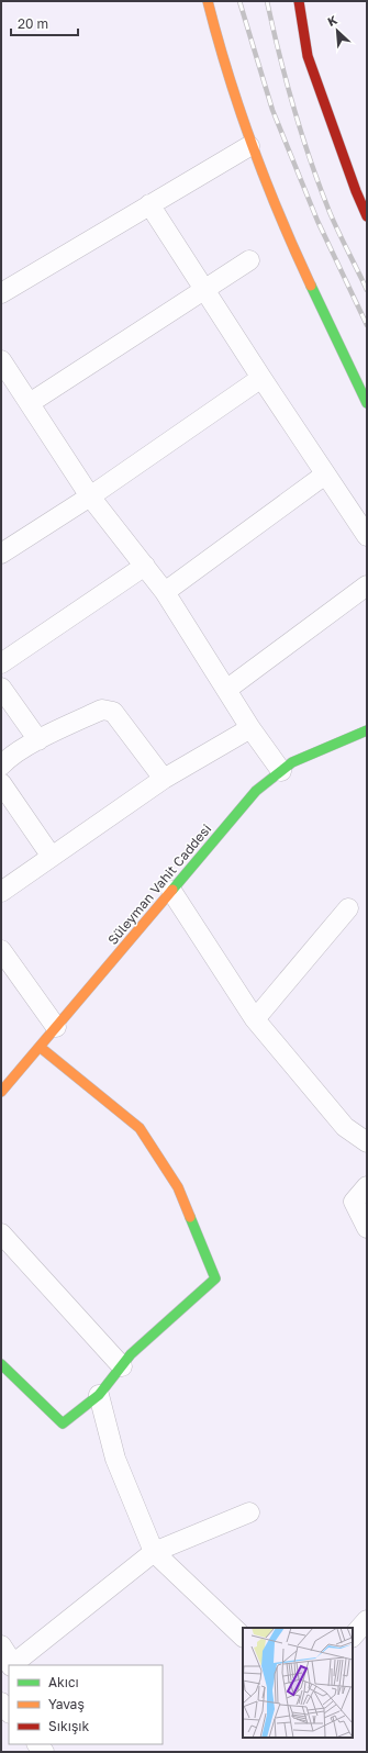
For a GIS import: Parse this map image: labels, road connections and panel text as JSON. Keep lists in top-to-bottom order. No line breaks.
{"streets":{"main road":["Süleyman Vahit Caddesi"]},"legend":["Akıcı","Yavaş","Sıkışık"],"scale_bar":"20 m","north":"top left"}
